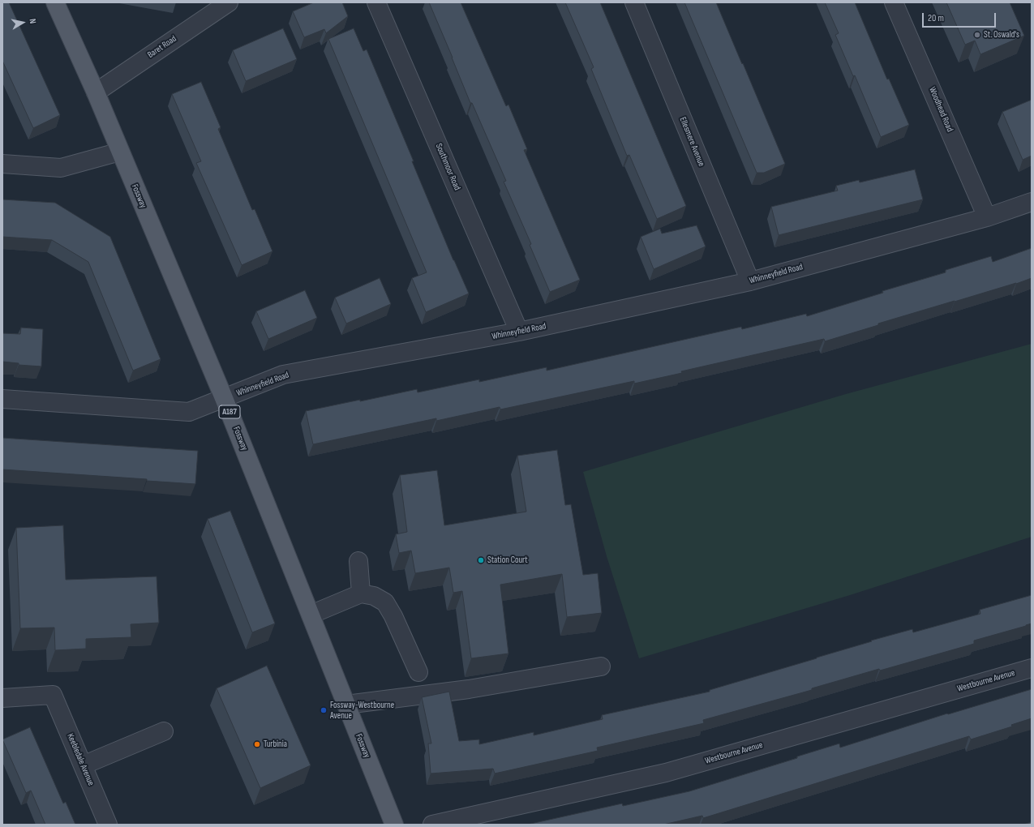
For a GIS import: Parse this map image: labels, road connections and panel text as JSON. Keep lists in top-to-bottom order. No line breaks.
{"streets":{"main road":["Fossway","A187"],"street":["Baret Road","Woodhead Road","Ellesmere Avenue","Southmoor Road","Whinneyfield Road","Westbourne Avenue","Keebledale Avenue"]},"crossings":[["Baret Road","Fossway"],["Woodhead Road","Whinneyfield Road"],["Ellesmere Avenue","Whinneyfield Road"],["Southmoor Road","Whinneyfield Road"],["Fossway","Whinneyfield Road"]],"places":["St. Oswald's","Station Court","Fossway-Westbourne Avenue","Turbinia"],"scale_bar":"20 m","north":"right"}
